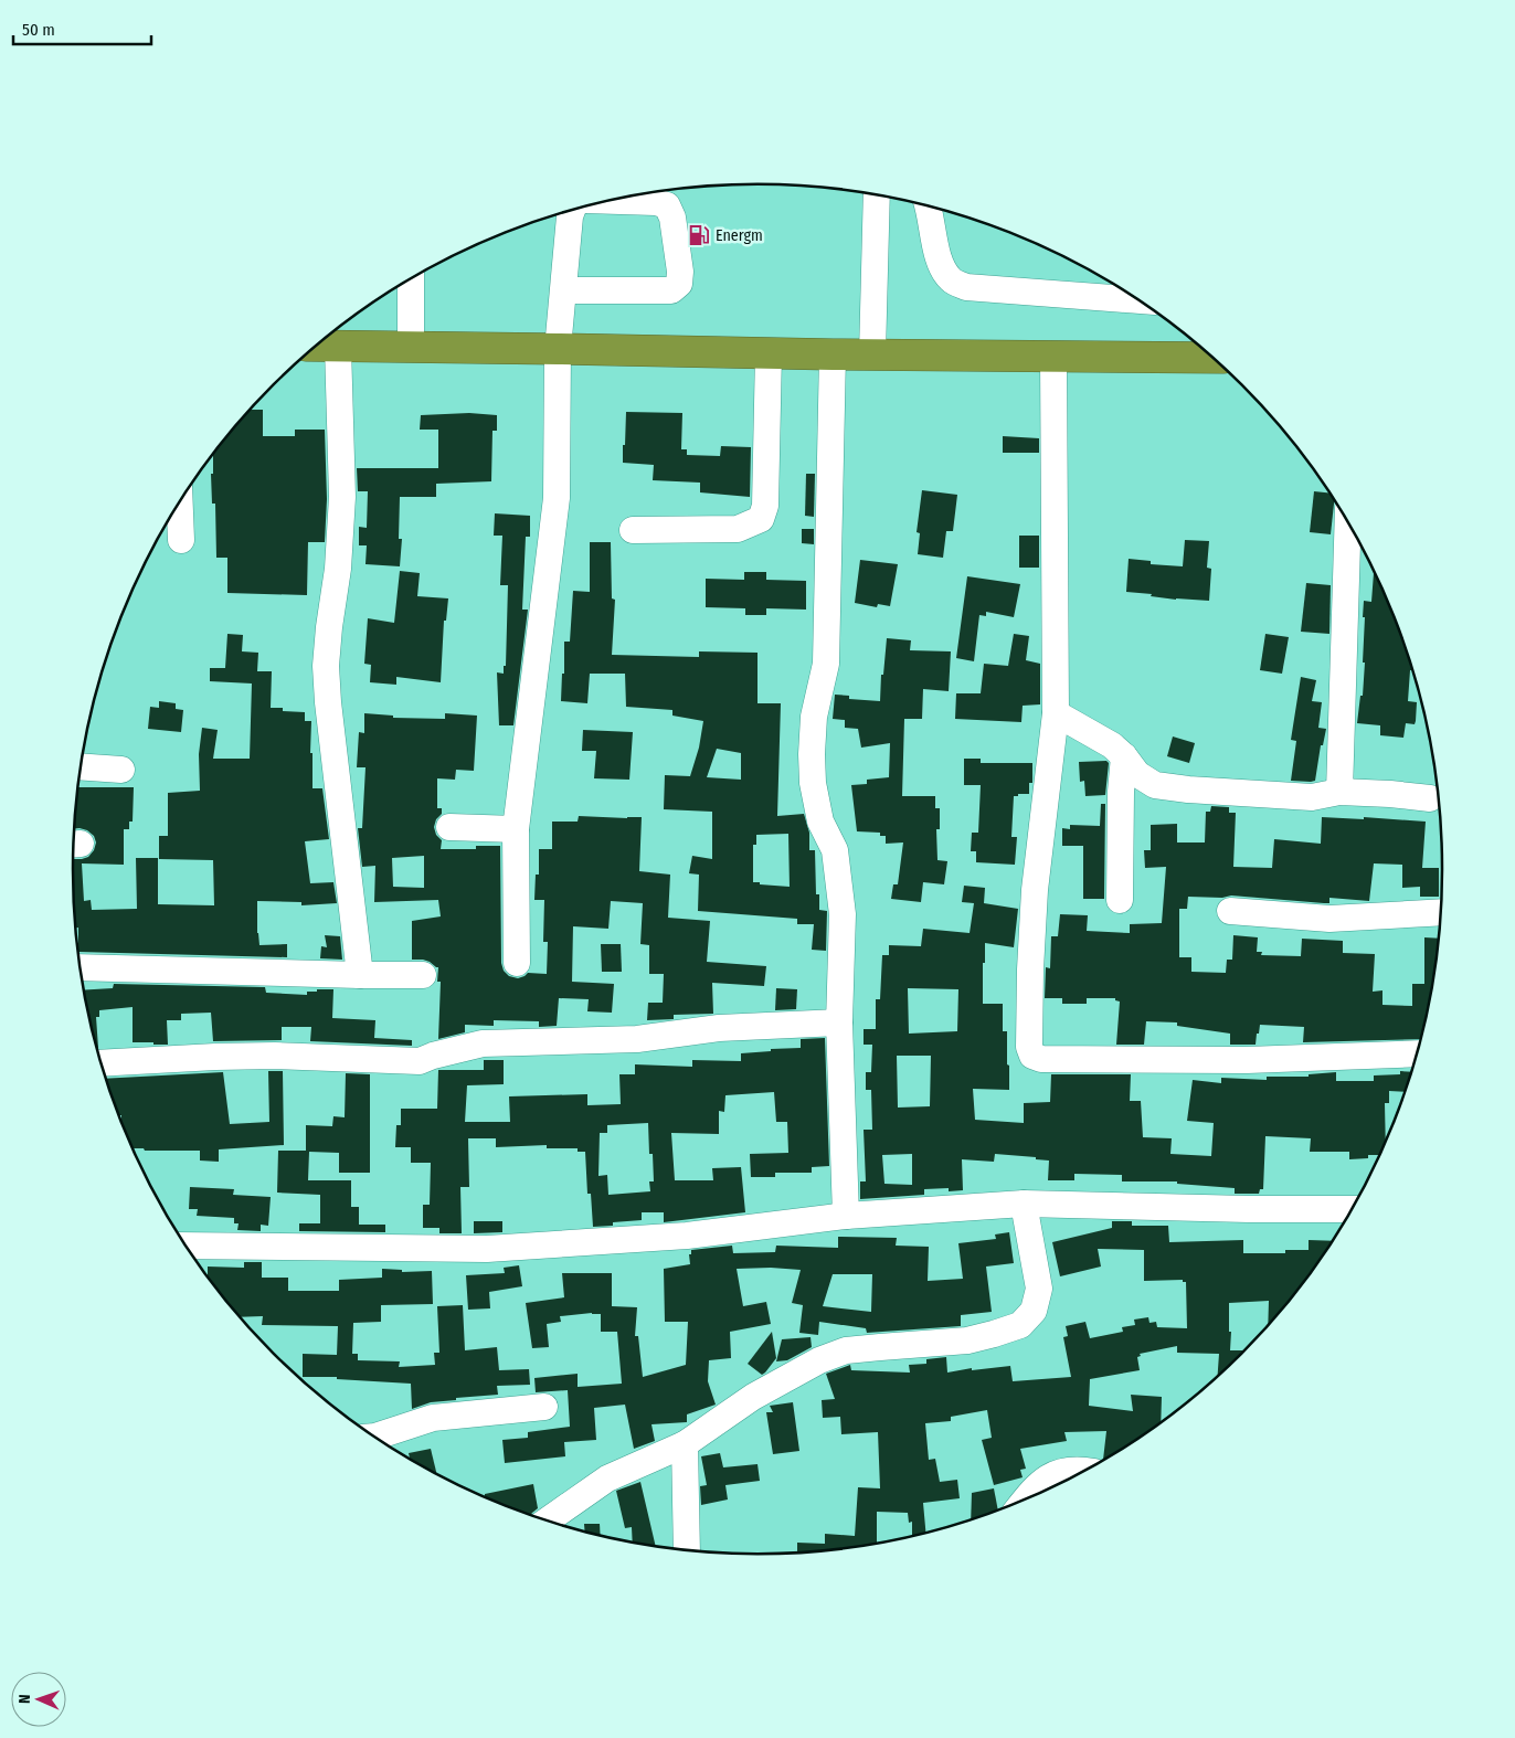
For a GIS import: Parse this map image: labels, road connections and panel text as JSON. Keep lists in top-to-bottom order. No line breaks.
{"places":{"fuel station":["Energm"]},"scale_bar":"50 m","north":"left"}
